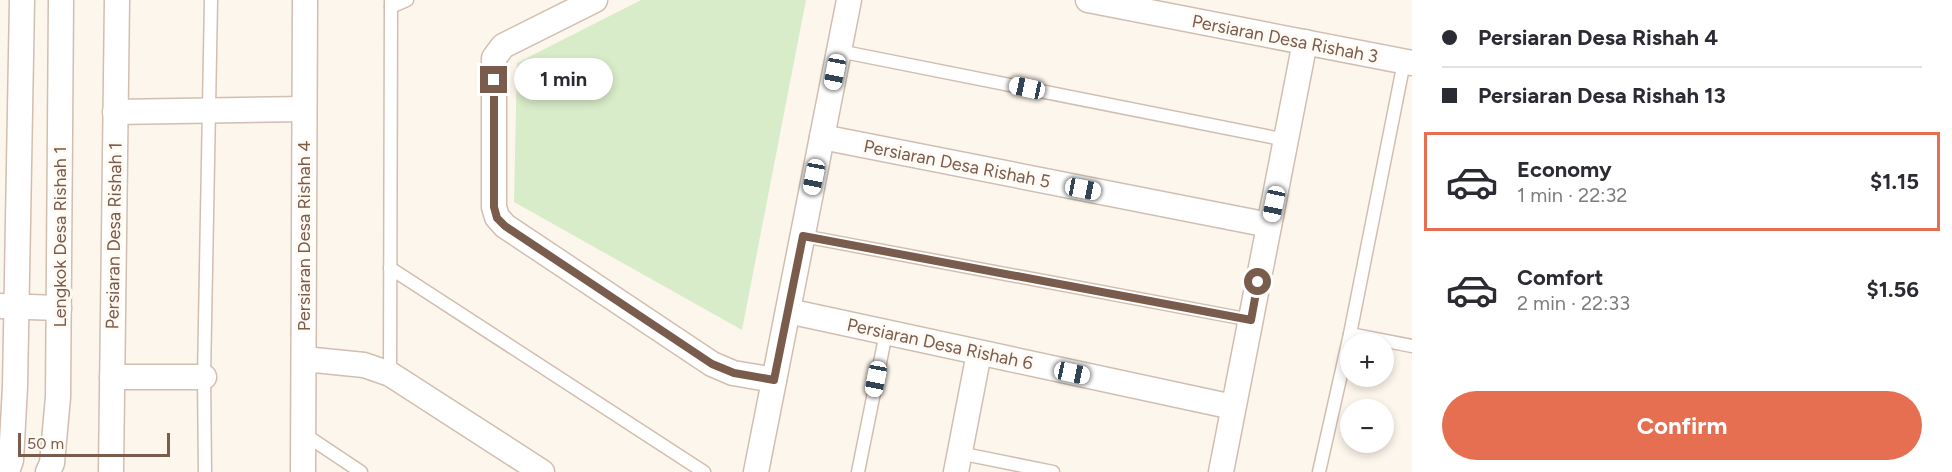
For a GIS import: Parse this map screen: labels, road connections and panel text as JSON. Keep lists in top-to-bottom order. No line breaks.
{"streets":{"street":["Persiaran Desa Rishah 3","Persiaran Desa Rishah 5","Persiaran Desa Rishah 1","Persiaran Desa Rishah 4","Lengkok Desa Rishah 1","Persiaran Desa Rishah 6"]},"scale_bar":"50 m","page":{"banner":["Persiaran Desa Rishah 4","Persiaran Desa Rishah 13"],"bubble":"1 min","list":[{"name":"Economy","note":"1 min · 22:32","value":"$1.15"},{"name":"Comfort","note":"2 min · 22:33","value":"$1.56"}],"map_buttons":["+","−"],"buttons":"Confirm","scale":"50 m"}}
